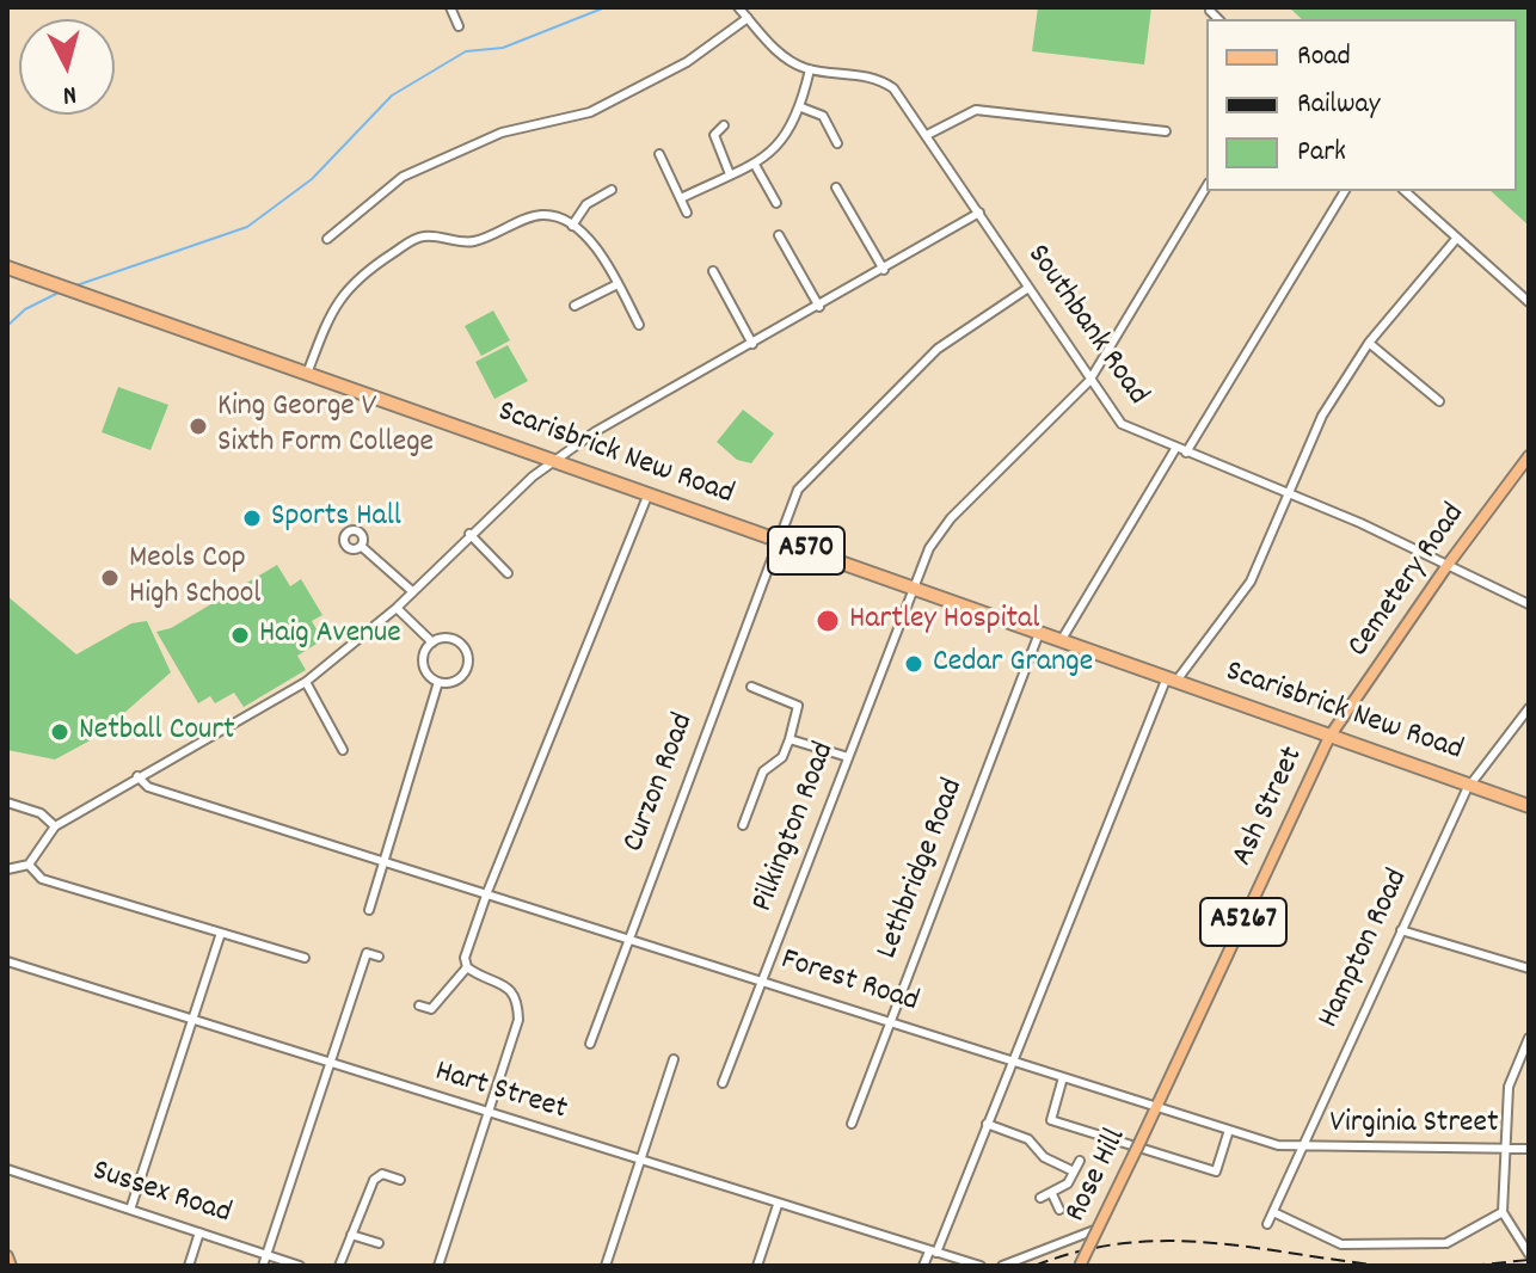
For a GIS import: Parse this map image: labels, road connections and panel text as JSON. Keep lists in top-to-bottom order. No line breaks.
{"streets":{"highway":["Scarisbrick New Road","A570"],"main road":["Cemetery Road","Ash Street","A5267","Rose Hill"],"street":["Southbank Road","Curzon Road","Pilkington Road","Lethbridge Road","Hampton Road","Forest Road","Hart Street","Virginia Street","Sussex Road"]},"crossings":[["Southbank Road","Cemetery Road"],["Southbank Road","Curzon Road"],["Southbank Road","Pilkington Road"],["Scarisbrick New Road","Cemetery Road"],["Scarisbrick New Road","Curzon Road"],["Scarisbrick New Road","Ash Street"],["Scarisbrick New Road","Pilkington Road"],["Scarisbrick New Road","Lethbridge Road"],["Scarisbrick New Road","Hampton Road"],["Cemetery Road","Ash Street"],["Curzon Road","Forest Road"],["Ash Street","Forest Road"],["Ash Street","Rose Hill"],["Pilkington Road","Forest Road"],["Lethbridge Road","Forest Road"],["Hampton Road","Forest Road"],["Hampton Road","Virginia Street"],["Forest Road","Virginia Street"],["Forest Road","Rose Hill"]],"places":["King George V Sixth Form College","Sports Hall","Meols Cop High School","Hartley Hospital","Haig Avenue","Cedar Grange","Netball Court"],"legend":["Road","Railway","Park"],"north":"bottom"}
